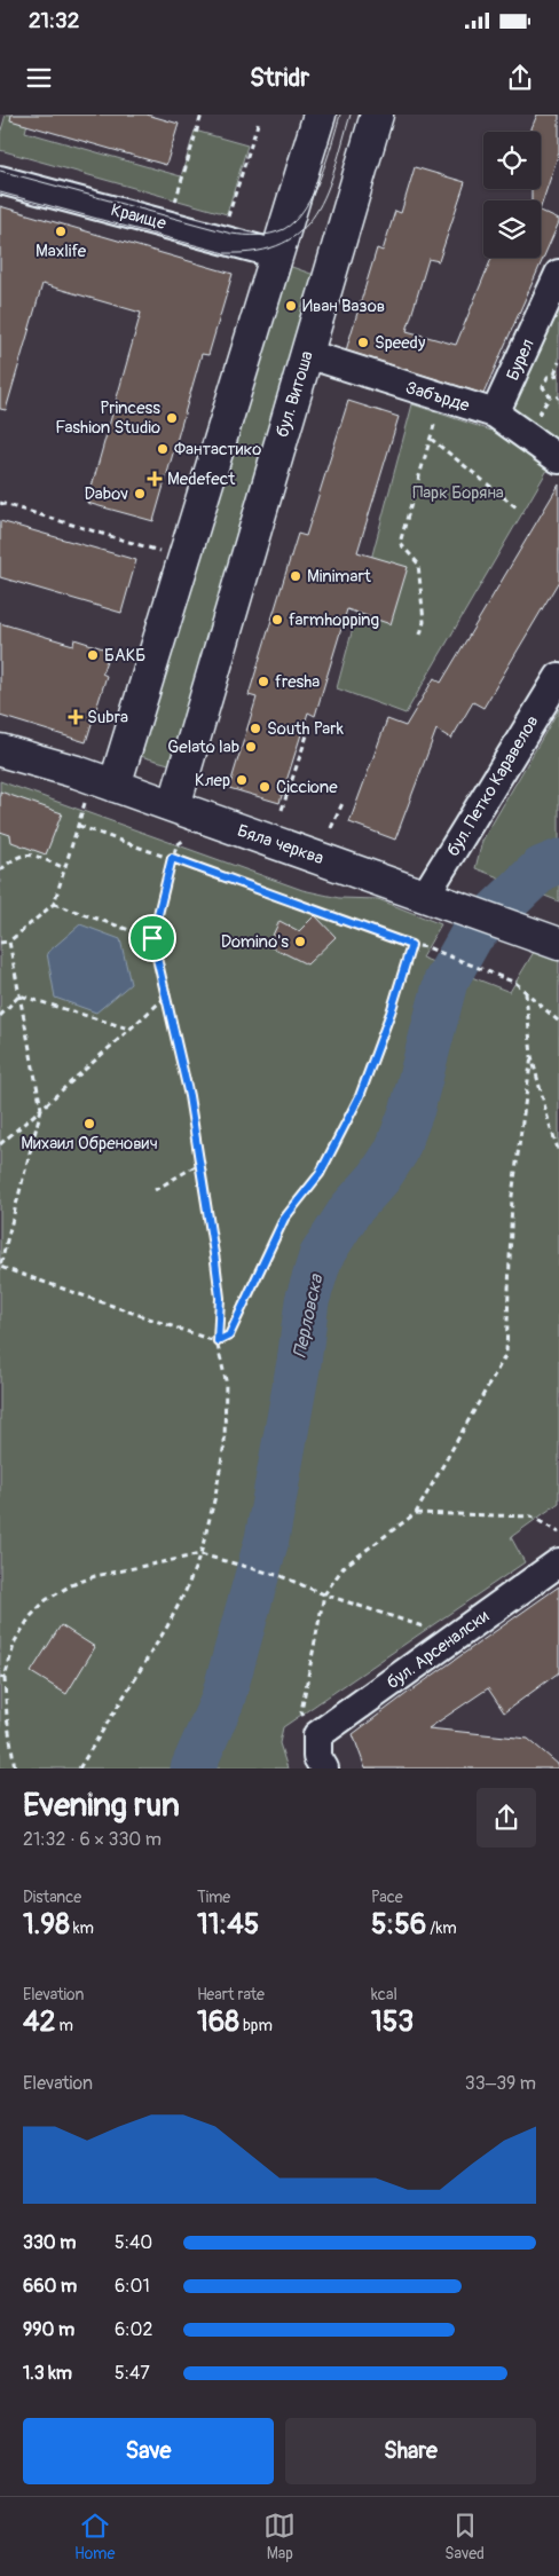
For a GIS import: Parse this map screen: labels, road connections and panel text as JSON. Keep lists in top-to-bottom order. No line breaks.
{"streets":{"street":["Краище","Бурел","бул. Витоша","Забърде","бул. Петко Каравелов","Бяла черква","бул. Арсеналски"]},"crossings":[["Бурел","Забърде"],["бул. Витоша","Забърде"],["бул. Витоша","Бяла черква"],["бул. Петко Каравелов","Бяла черква"]],"water":["Перловска"],"parks":["Парк Боряна"],"places":{"other":["Maxlife","Иван Вазов","Speedy","Princess Fashion Studio","Фантастико","Dabov","Minimart","farmhopping","БАКБ","fresha","South Park","Gelato lab","Клер","Ciccione","Domino's","Михаил Обренович"],"health":["Medefect","Subra"]},"page":{"status":"21:32","header":"Stridr","heading":["Evening run","21:32 · 6 × 330 m"],"stats":[["Distance","1.98 km"],["Time","11:45"],["Pace","5:56 /km"],["Elevation","42 m"],["Heart rate","168 bpm"],["kcal","153"]],"chart":["Elevation","33–39 m"],"list":[{"name":"330 m","note":"5:40"},{"name":"660 m","note":"6:01"},{"name":"990 m","note":"6:02"},{"name":"1.3 km","note":"5:47"}],"buttons":["Save","Share"],"tabs":["Home","Map","Saved"]}}
